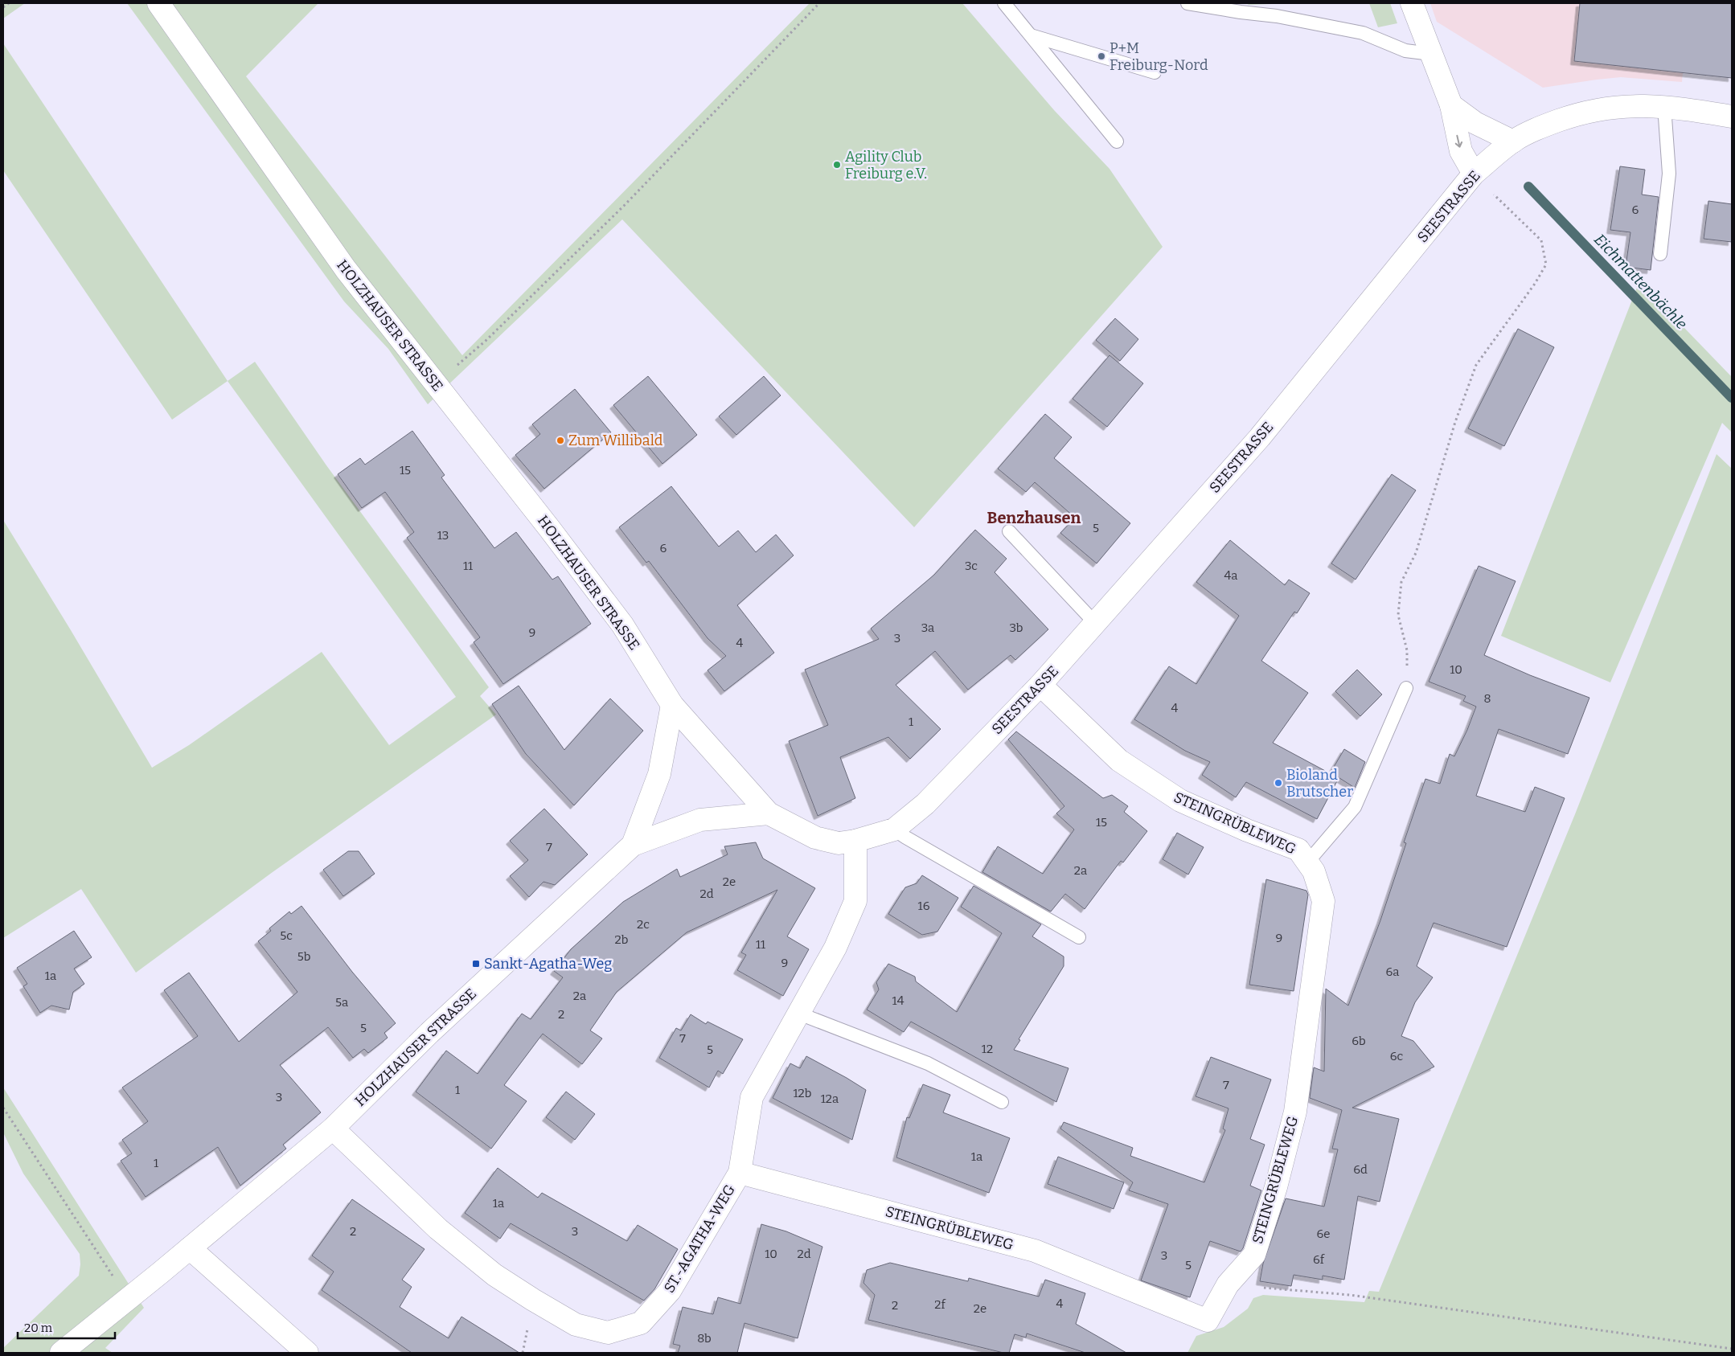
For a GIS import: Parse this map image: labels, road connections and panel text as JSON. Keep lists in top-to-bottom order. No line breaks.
{"streets":{"street":["SEESTRASSE","HOLZHAUSER STRASSE","STEINGRÜBLEWEG","ST.-AGATHA-WEG"]},"crossings":[["SEESTRASSE","HOLZHAUSER STRASSE"],["SEESTRASSE","STEINGRÜBLEWEG"],["SEESTRASSE","ST.-AGATHA-WEG"],["HOLZHAUSER STRASSE","ST.-AGATHA-WEG"],["STEINGRÜBLEWEG","ST.-AGATHA-WEG"]],"districts":["Benzhausen"],"water":["Eichmattenbächle"],"places":{"other":["P+M Freiburg-Nord","Agility Club Freiburg e.V.","Zum Willibald","Bioland Brutscher"],"transit":["Sankt-Agatha-Weg"]},"house_numbers":["6","15","5","13","6","11","3c","4a","3a","3b","9","3","4","10","8","4","1","15","7","2a","2e","2d","16","2c","5c","9","2b","11","5b","9","6a","1a","2a","14","5a","2","5","7","6b","12","5","6c","7","1","12b","3","12a","1a","1","6d","1a","2","3","6e","10","2d","3","6f","5","4","2f","2","2e","8b"],"scale_bar":"20 m"}
